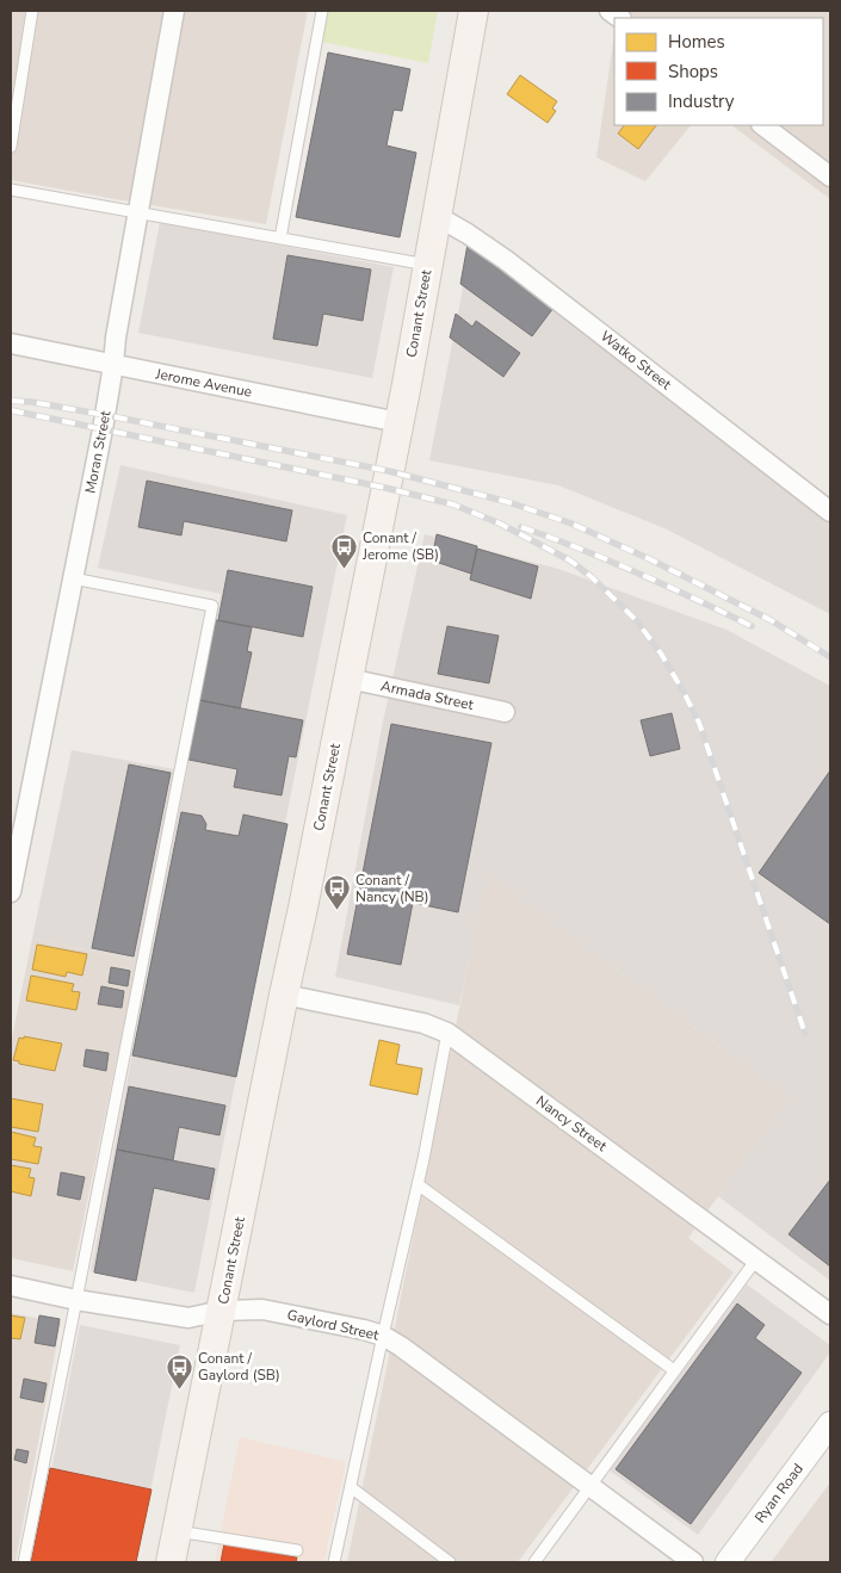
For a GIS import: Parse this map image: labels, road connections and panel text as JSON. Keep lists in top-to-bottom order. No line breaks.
{"streets":{"main road":["Conant Street"],"street":["Watko Street","Jerome Avenue","Moran Street","Armada Street","Nancy Street","Gaylord Street","Ryan Road"]},"crossings":[["Conant Street","Watko Street"],["Conant Street","Jerome Avenue"],["Conant Street","Armada Street"],["Conant Street","Nancy Street"],["Conant Street","Gaylord Street"],["Jerome Avenue","Moran Street"]],"places":{"bus stop":["Conant / Jerome (SB)","Conant / Nancy (NB)","Conant / Gaylord (SB)"]},"legend":["Homes","Shops","Industry"]}
